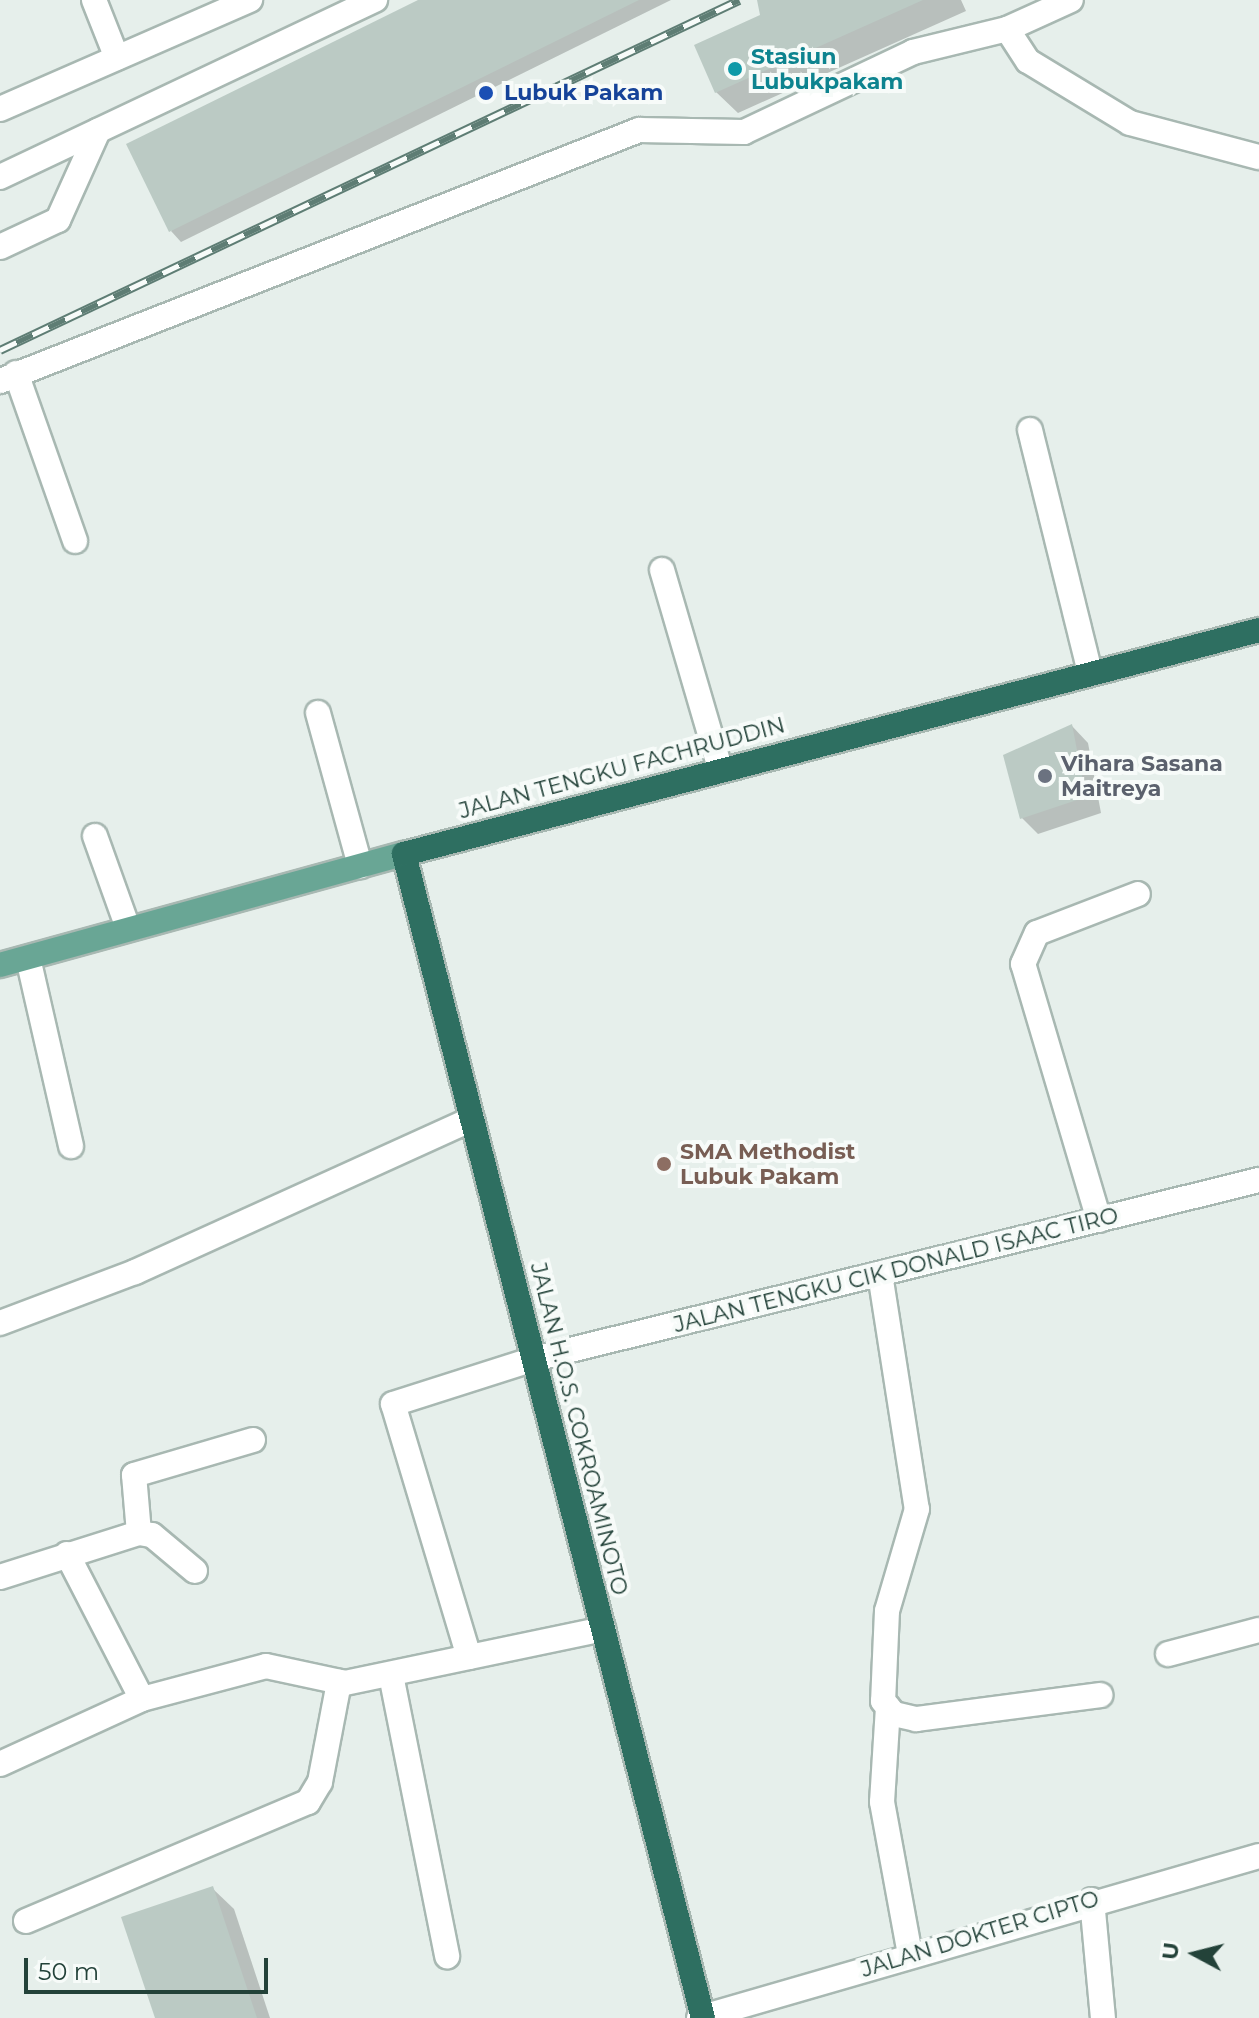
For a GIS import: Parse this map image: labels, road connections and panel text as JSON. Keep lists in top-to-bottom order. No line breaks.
{"streets":{"highway":["JALAN TENGKU FACHRUDDIN","JALAN H.O.S. COKROAMINOTO"],"street":["JALAN TENGKU CIK DONALD ISAAC TIRO","JALAN DOKTER CIPTO"]},"crossings":[["JALAN TENGKU FACHRUDDIN","JALAN H.O.S. COKROAMINOTO"],["JALAN TENGKU CIK DONALD ISAAC TIRO","JALAN H.O.S. COKROAMINOTO"],["JALAN H.O.S. COKROAMINOTO","JALAN DOKTER CIPTO"]],"places":["Stasiun Lubukpakam","Lubuk Pakam","Vihara Sasana Maitreya","SMA Methodist Lubuk Pakam"],"scale_bar":"50 m","north":"left"}
